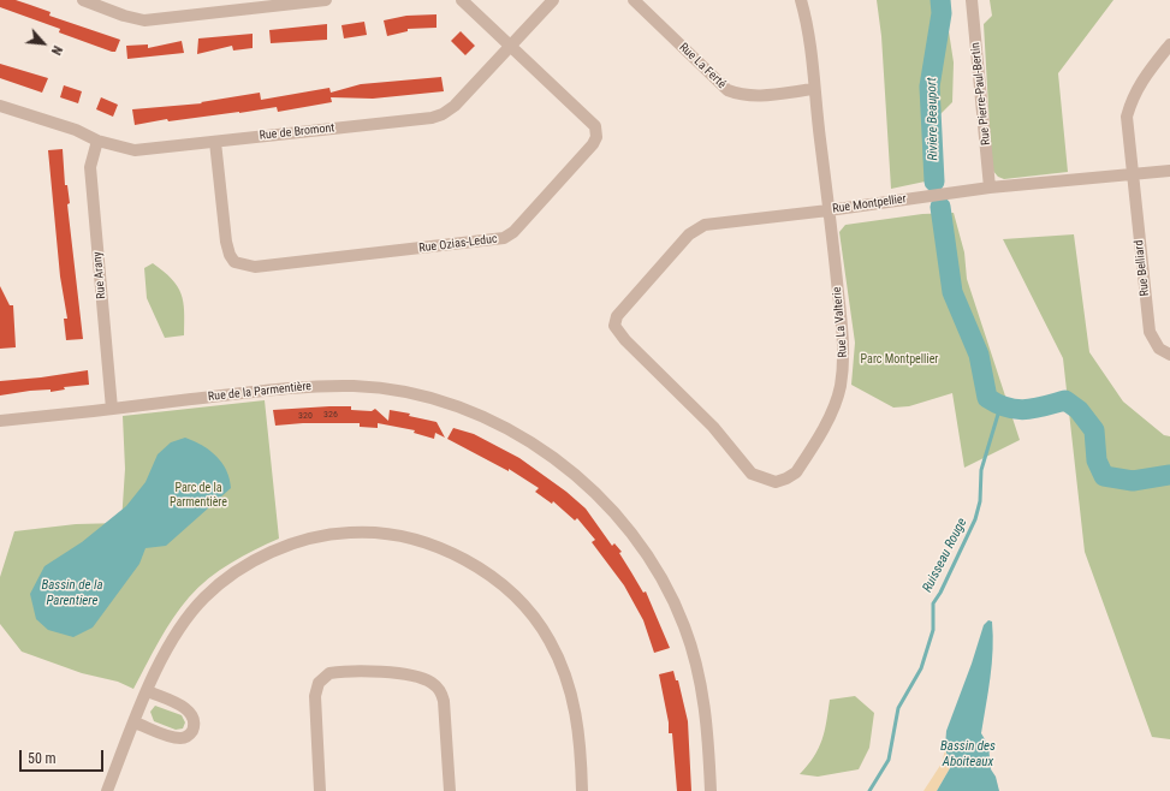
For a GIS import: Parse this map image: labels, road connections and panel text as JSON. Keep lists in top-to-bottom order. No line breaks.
{"streets":{"street":["Rue La Ferté","Rue Pierre-Paul-Bertin","Rue de Bromont","Rue Montpellier","Rue Ozias-Leduc","Rue Belliard","Rue Arany","Rue La Valterie","Rue de la Parmentière"]},"crossings":[["Rue La Ferté","Rue La Valterie"],["Rue Pierre-Paul-Bertin","Rue Montpellier"],["Rue de Bromont","Rue Ozias-Leduc"],["Rue de Bromont","Rue Arany"],["Rue Montpellier","Rue Belliard"],["Rue Montpellier","Rue La Valterie"],["Rue Arany","Rue de la Parmentière"]],"water":["Rivière Beauport","Ruisseau Rouge","Bassin de la Parentiere","Bassin des Aboiteaux"],"parks":["Parc Montpellier","Parc de la Parmentière"],"house_numbers":["326","320"],"scale_bar":"50 m","north":"bottom right"}
